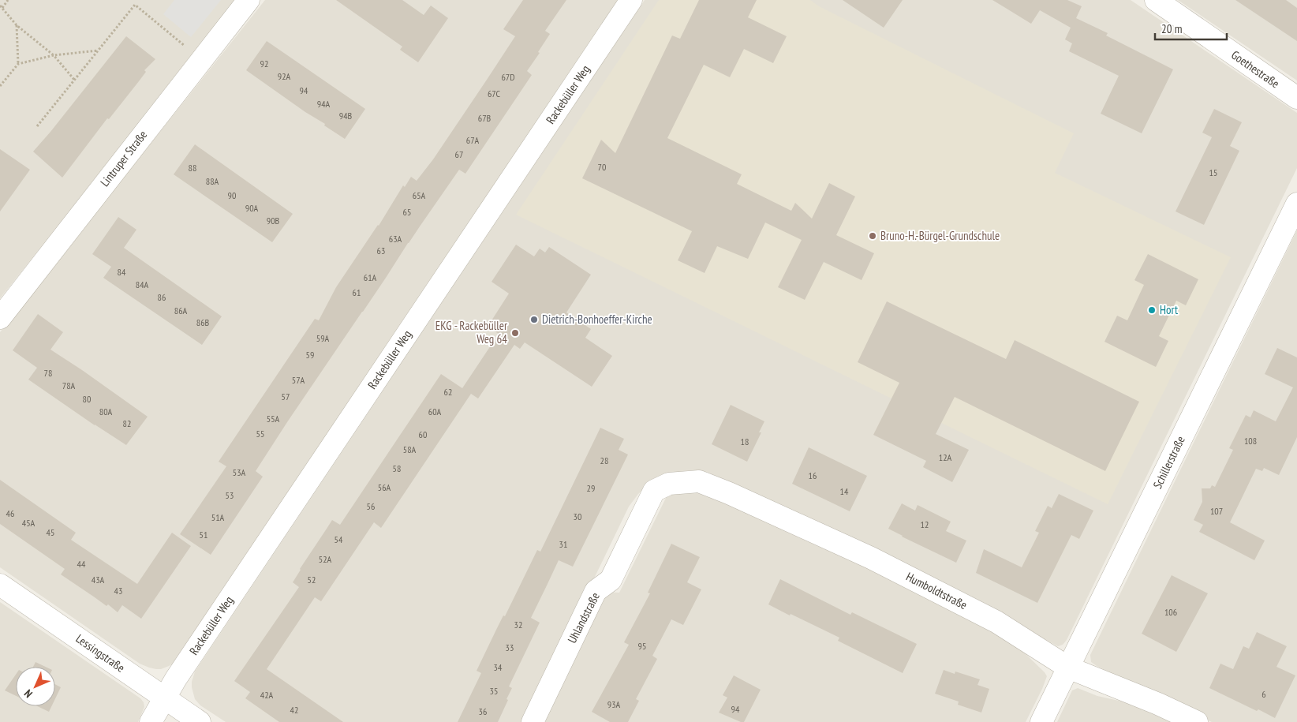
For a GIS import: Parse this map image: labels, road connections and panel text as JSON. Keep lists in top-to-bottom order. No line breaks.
{"streets":{"street":["Goethestraße","Rackebüller Weg","Lintruper Straße","Schillerstraße","Humboldtstraße","Uhlandstraße","Lessingstraße"]},"crossings":[["Rackebüller Weg","Lessingstraße"],["Schillerstraße","Humboldtstraße"],["Humboldtstraße","Uhlandstraße"]],"places":["Bruno-H.-Bürgel-Grundschule","Hort","Dietrich-Bonhoeffer-Kirche","EKG - Rackebüller Weg 64"],"house_numbers":["92","92A","67D","94","67C","94A","94B","67B","67A","67","70","88","15","88A","90","65A","90A","65","90B","63A","63","84","61A","84A","61","86","86A","86B","59A","59","78","57A","78A","62","57","80","80A","60A","55A","82","55","60","108","18","58A","12A","28","58","53A","16","56A","29","14","53","56","107","46","30","51A","45A","12","45","51","54","31","52A","44","43A","52","43","106","32","95","33","34","35","6","42A","93A","94","42","36"],"scale_bar":"20 m","north":"bottom left"}
